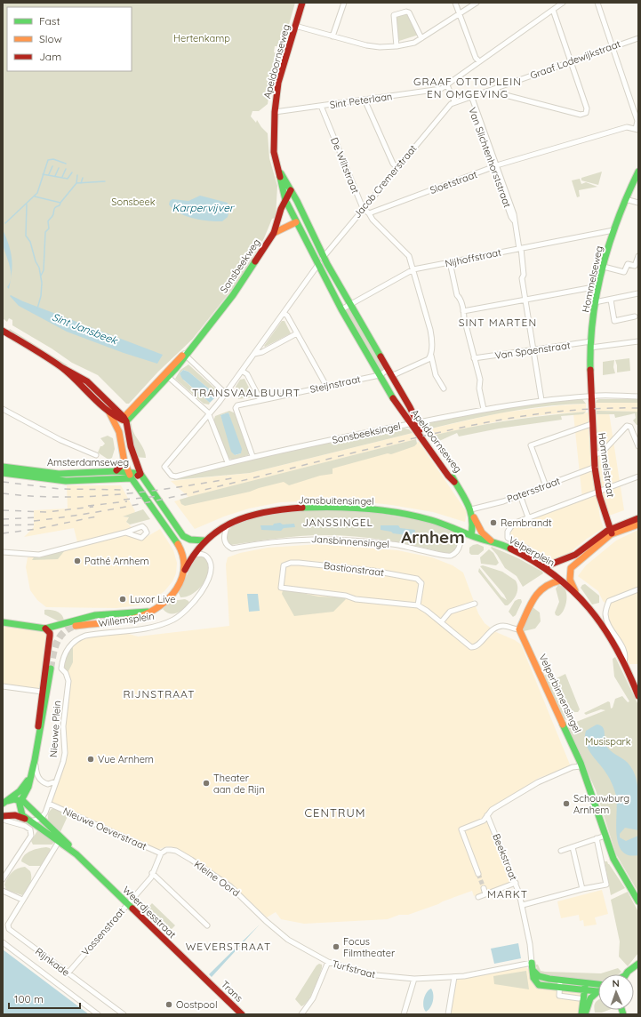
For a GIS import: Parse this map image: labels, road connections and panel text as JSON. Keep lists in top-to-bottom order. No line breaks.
{"streets":{"main road":["Apeldoornseweg","Sonsbeekweg","Hommelseweg","Amsterdamseweg","Hommelstraat","Jansbuitensingel","Velperplein","Willemsplein","Velperbinnensingel","Nieuwe Plein","Weerdjesstraat","Trans"],"street":["Graaf Lodewijkstraat","Sint Peterlaan","Van Slichtenhorststraat","De Wiltstraat","Jacob Cremerstraat","Sloetstraat","Nijhoffstraat","Van Spaenstraat","Steijnstraat","Sonsbeeksingel","Patersstraat","Jansbinnensingel","Bastionstraat","Nieuwe Oeverstraat","Beekstraat","Kleine Oord","Vossenstraat","Rijnkade","Turfstraat"]},"crossings":[["Graaf Lodewijkstraat","Van Slichtenhorststraat"],["Graaf Lodewijkstraat","Jacob Cremerstraat"],["Apeldoornseweg","Sint Peterlaan"],["Apeldoornseweg","Jacob Cremerstraat"],["Apeldoornseweg","Nijhoffstraat"],["Apeldoornseweg","Sonsbeekweg"],["Apeldoornseweg","Steijnstraat"],["Apeldoornseweg","Sonsbeeksingel"],["Apeldoornseweg","Patersstraat"],["Apeldoornseweg","Velperplein"],["Sint Peterlaan","De Wiltstraat"],["Van Slichtenhorststraat","Sloetstraat"],["Van Slichtenhorststraat","Nijhoffstraat"],["Van Slichtenhorststraat","Van Spaenstraat"],["Van Slichtenhorststraat","Sonsbeeksingel"],["De Wiltstraat","Jacob Cremerstraat"],["De Wiltstraat","Sloetstraat"],["De Wiltstraat","Nijhoffstraat"],["Jacob Cremerstraat","Sonsbeeksingel"],["Nijhoffstraat","Hommelseweg"],["Hommelseweg","Van Spaenstraat"],["Hommelseweg","Sonsbeeksingel"],["Hommelseweg","Hommelstraat"],["Steijnstraat","Sonsbeeksingel"],["Sonsbeeksingel","Hommelstraat"],["Amsterdamseweg","Willemsplein"],["Hommelstraat","Patersstraat"],["Jansbuitensingel","Jansbinnensingel"],["Jansbuitensingel","Velperplein"],["Jansbuitensingel","Willemsplein"],["Velperplein","Velperbinnensingel"],["Willemsplein","Nieuwe Plein"],["Nieuwe Plein","Nieuwe Oeverstraat"],["Nieuwe Plein","Weerdjesstraat"],["Nieuwe Oeverstraat","Kleine Oord"],["Nieuwe Oeverstraat","Vossenstraat"],["Beekstraat","Turfstraat"],["Kleine Oord","Vossenstraat"],["Kleine Oord","Turfstraat"],["Weerdjesstraat","Vossenstraat"],["Weerdjesstraat","Trans"],["Vossenstraat","Rijnkade"]],"districts":["GRAAF OTTOPLEIN EN OMGEVING","SINT MARTEN","TRANSVAALBUURT","JANSSINGEL","Arnhem","RIJNSTRAAT","CENTRUM","MARKT","WEVERSTRAAT"],"water":["Karpervijver","Sint Jansbeek"],"parks":["Hertenkamp","Sonsbeek","Musispark"],"places":["Rembrandt","Pathé Arnhem","Luxor Live","Vue Arnhem","Theater aan de Rijn","Schouwburg Arnhem","Focus Filmtheater","Oostpool"],"legend":["Fast","Slow","Jam"],"scale_bar":"100 m","north":"top"}
